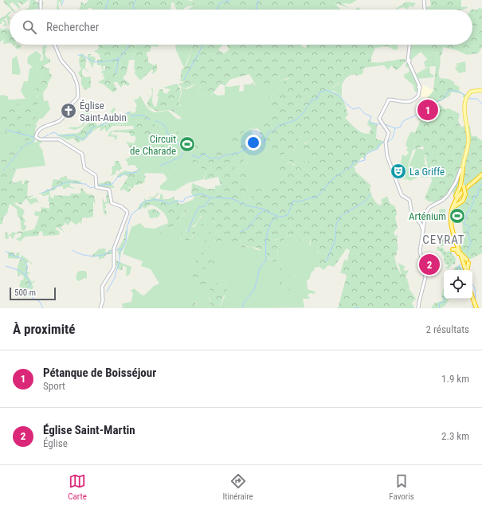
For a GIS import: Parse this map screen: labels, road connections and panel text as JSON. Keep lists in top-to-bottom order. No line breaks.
{"districts":["CEYRAT"],"places":{"church":["Église Saint-Aubin"],"sports":["Circuit de Charade","Arténium"],"theatre":["La Griffe"]},"scale_bar":"500 m","page":{"search":"Rechercher","pins":["1","2"],"scale":"500 m","heading":["À proximité","2 résultats"],"list":[{"mark":"1","name":"Pétanque de Boisséjour","note":"Sport","value":"1.9 km"},{"mark":"2","name":"Église Saint-Martin","note":"Église","value":"2.3 km"}],"nav":["Carte","Itinéraire","Favoris"]}}
